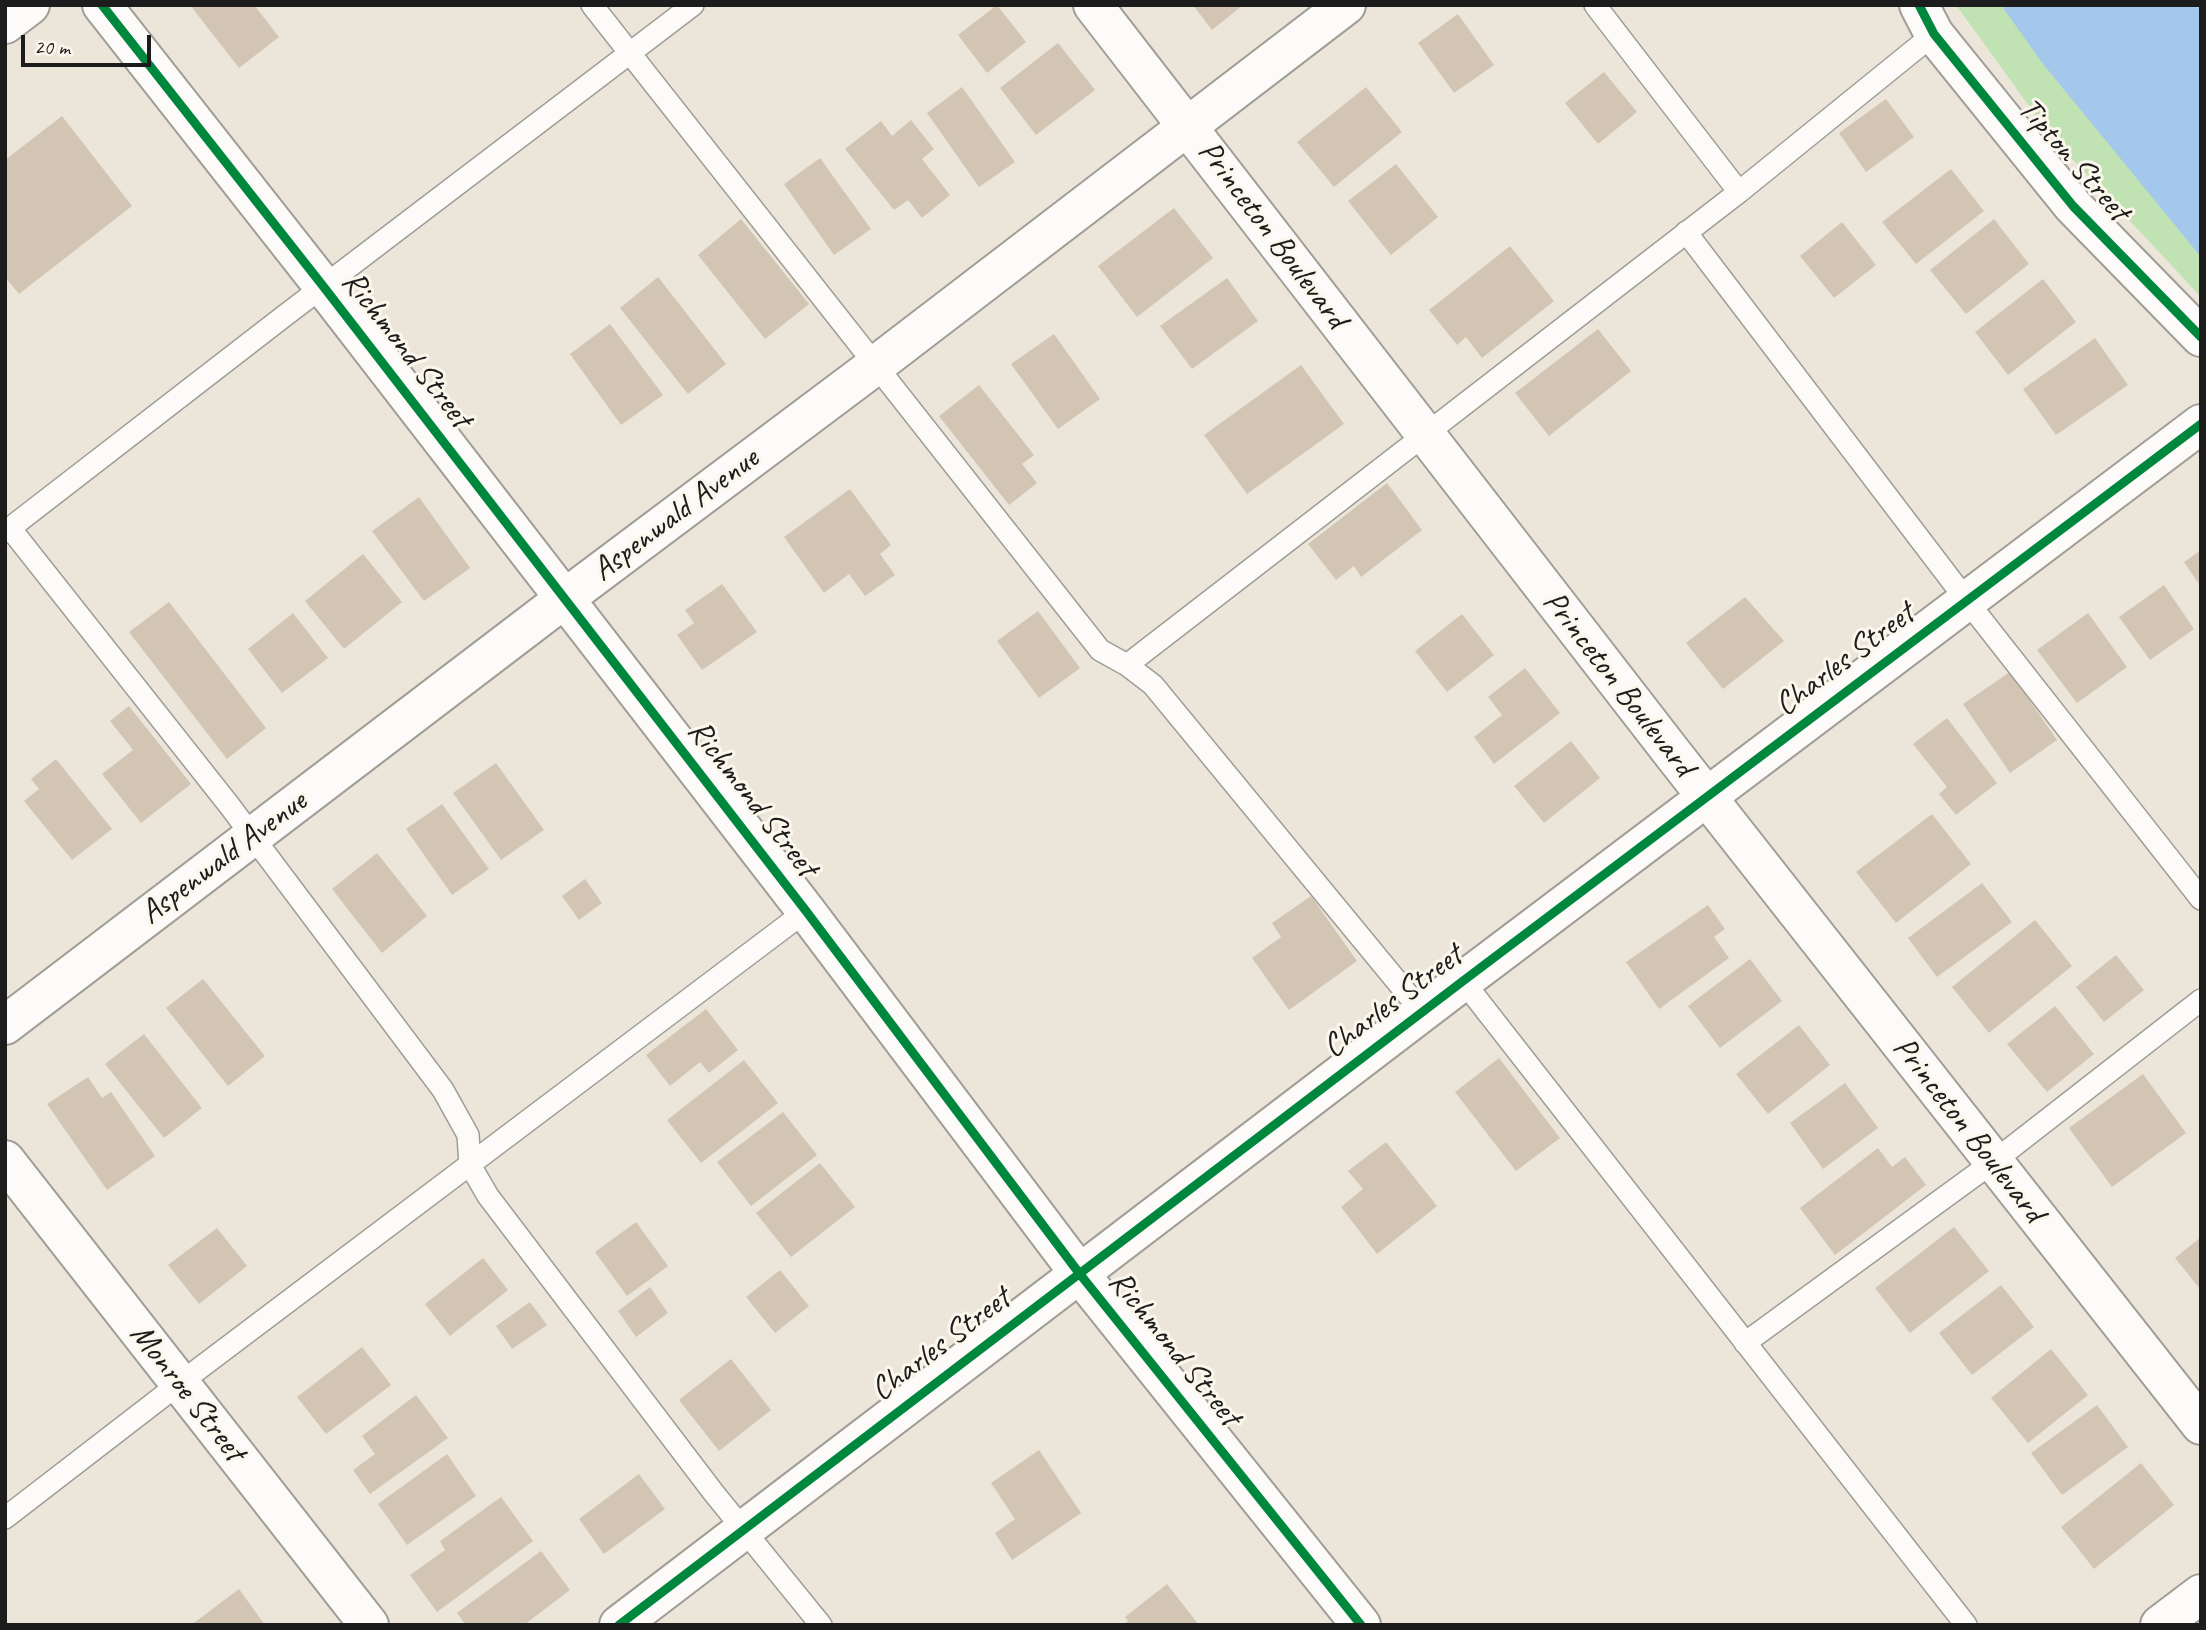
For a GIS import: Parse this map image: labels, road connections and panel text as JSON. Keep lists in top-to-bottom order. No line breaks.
{"streets":{"street":["Tipton Street","Princeton Boulevard","Richmond Street","Aspenwald Avenue","Charles Street","Monroe Street"]},"crossings":[["Princeton Boulevard","Aspenwald Avenue"],["Princeton Boulevard","Charles Street"],["Richmond Street","Aspenwald Avenue"],["Richmond Street","Charles Street"]],"scale_bar":"20 m"}
